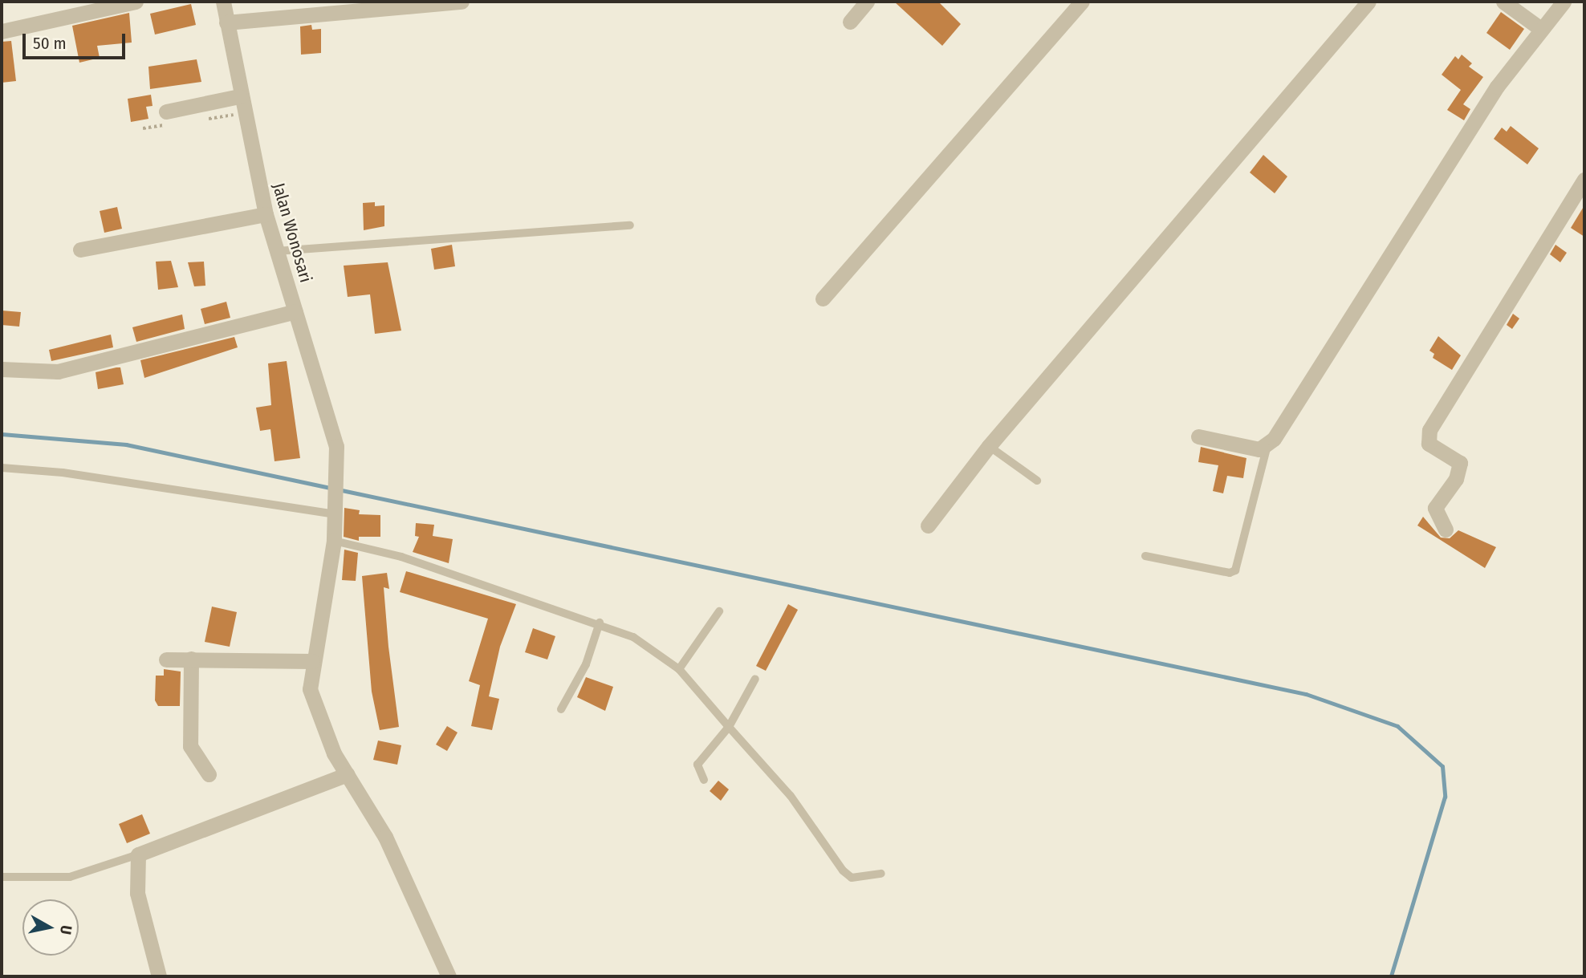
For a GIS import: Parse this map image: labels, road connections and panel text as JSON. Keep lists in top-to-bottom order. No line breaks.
{"streets":{"street":["Jalan Wonosari"]},"scale_bar":"50 m","north":"right"}
